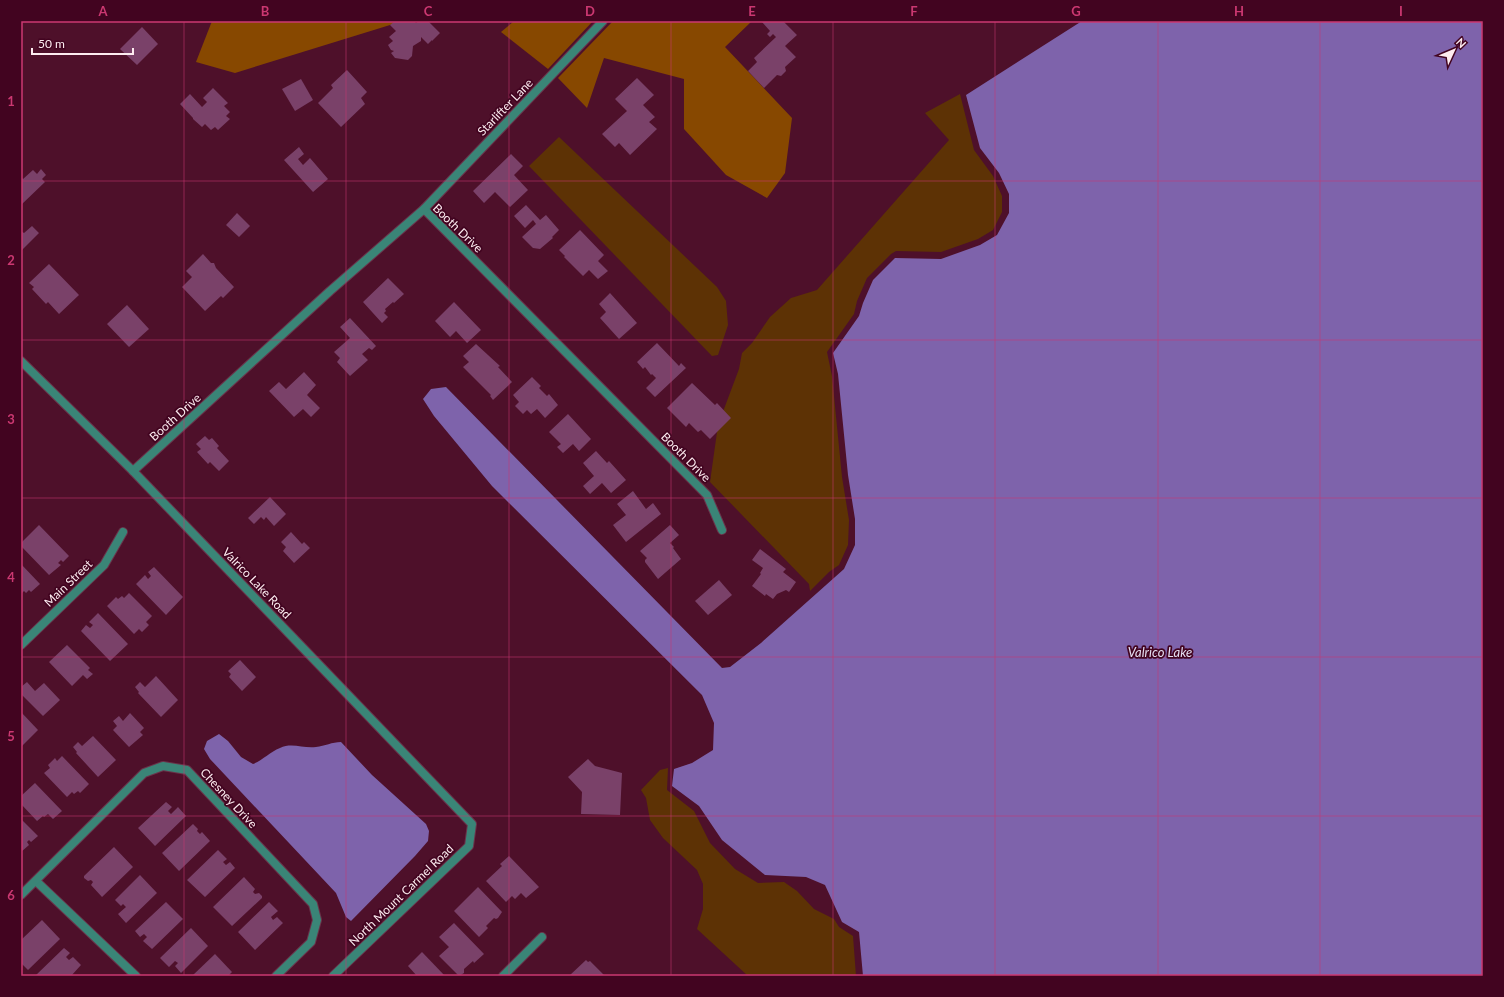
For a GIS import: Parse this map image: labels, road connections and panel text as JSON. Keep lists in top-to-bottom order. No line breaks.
{"streets":{"street":["Starlifter Lane","Booth Drive","Main Street","Valrico Lake Road","Chesney Drive","North Mount Carmel Road"]},"crossings":[["Starlifter Lane","Booth Drive"],["Booth Drive","Valrico Lake Road"],["Valrico Lake Road","North Mount Carmel Road"]],"water":["Valrico Lake"],"scale_bar":"50 m","north":"top right","grid":{"columns":["A","B","C","D","E","F","G","H","I"],"rows":["1","2","3","4","5","6"]}}
